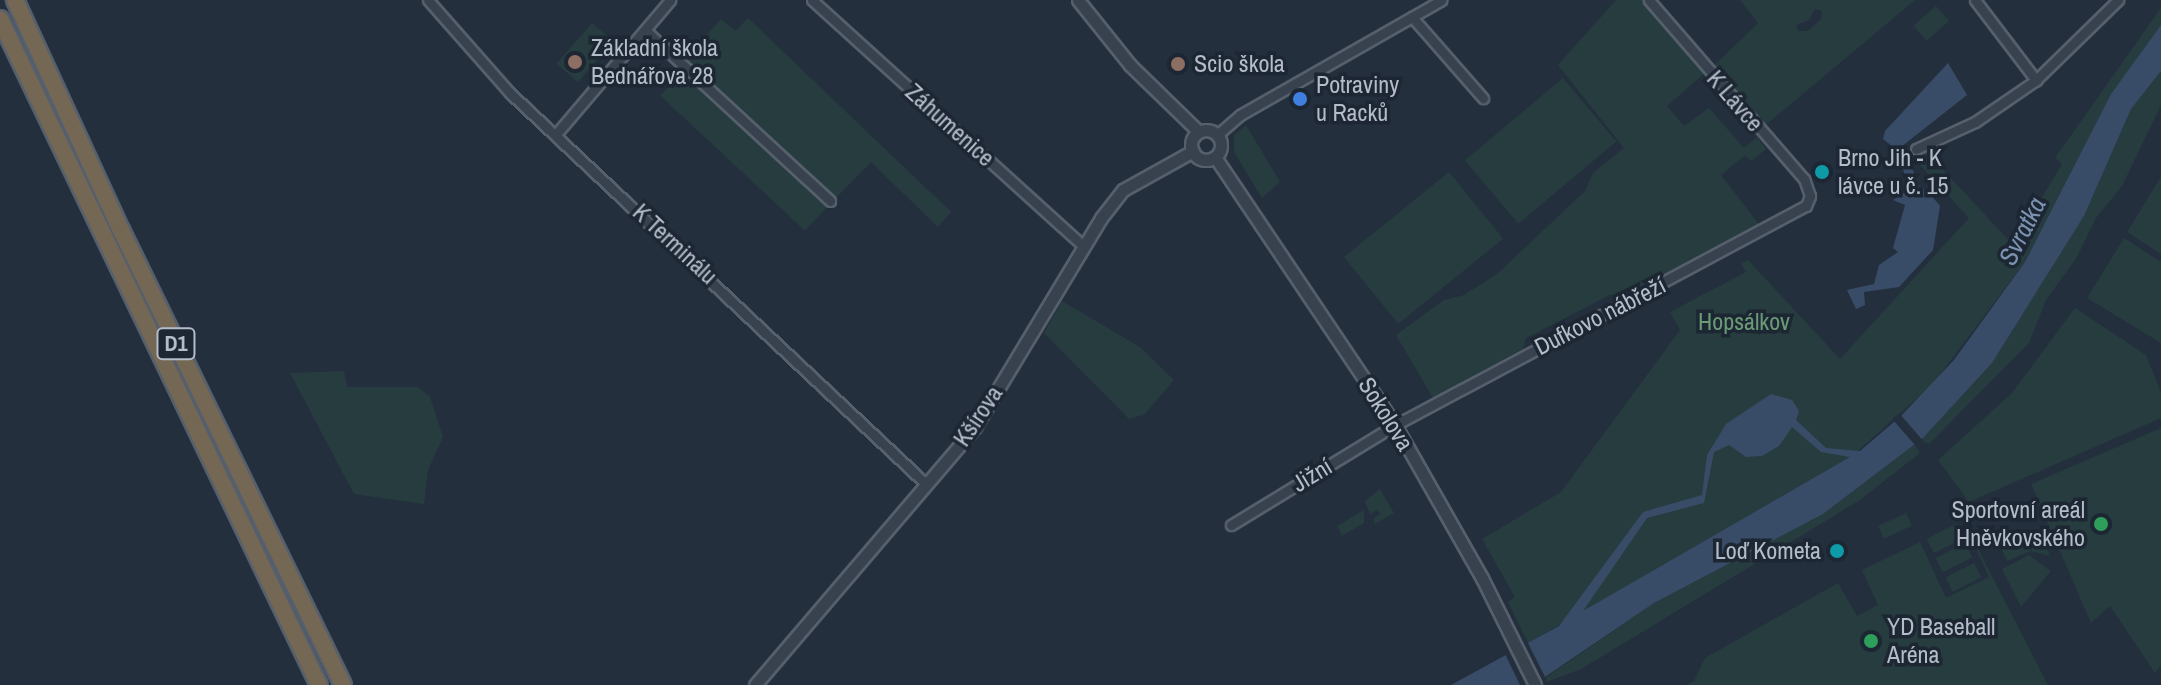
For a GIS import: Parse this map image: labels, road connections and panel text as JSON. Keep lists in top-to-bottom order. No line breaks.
{"streets":{"highway":["D1"],"street":["K Lávce","Záhumenice","K Terminálu","Dufkovo nábřeží","Sokolova","Kšírova","Jižní"]},"crossings":[["K Lávce","Dufkovo nábřeží"],["Záhumenice","Kšírova"],["K Terminálu","Kšírova"],["Dufkovo nábřeží","Sokolova"],["Dufkovo nábřeží","Jižní"],["Sokolova","Kšírova"],["Sokolova","Jižní"]],"water":["Svratka"],"parks":["Hopsálkov"],"places":["Základní škola Bednářova 28","Scio škola","Potraviny u Racků","Brno Jih - K lávce u č. 15","Sportovní areál Hněvkovského","Loď Kometa","YD Baseball Aréna"]}
